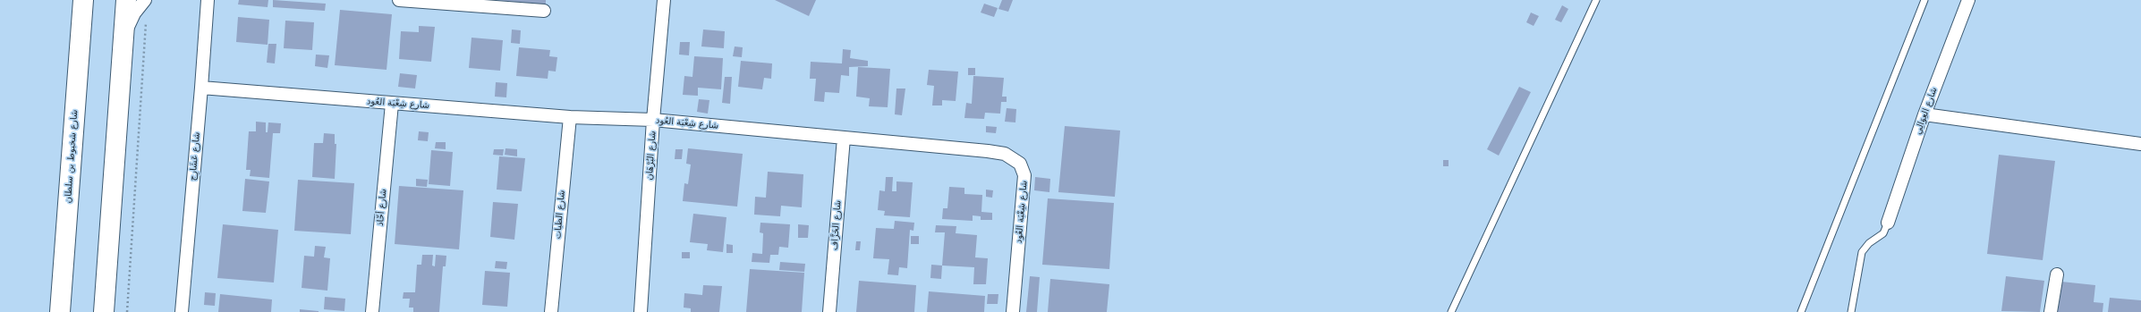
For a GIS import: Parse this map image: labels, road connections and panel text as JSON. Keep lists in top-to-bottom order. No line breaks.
{"streets":{"main road":["شارع شخبوط بن سلطان"],"street":["شارع شِعْبَة العُود","شارع العِوَالِي","شارع البُرْهَان","شارع عَشَارِج","شارع أخّاذ","شارع الظبات","شارع الخَزَّاف"]},"crossings":[["شارع شِعْبَة العُود","شارع البُرْهَان"],["شارع شِعْبَة العُود","شارع عَشَارِج"],["شارع شِعْبَة العُود","شارع أخّاذ"],["شارع شِعْبَة العُود","شارع الظبات"],["شارع شِعْبَة العُود","شارع الخَزَّاف"]]}
